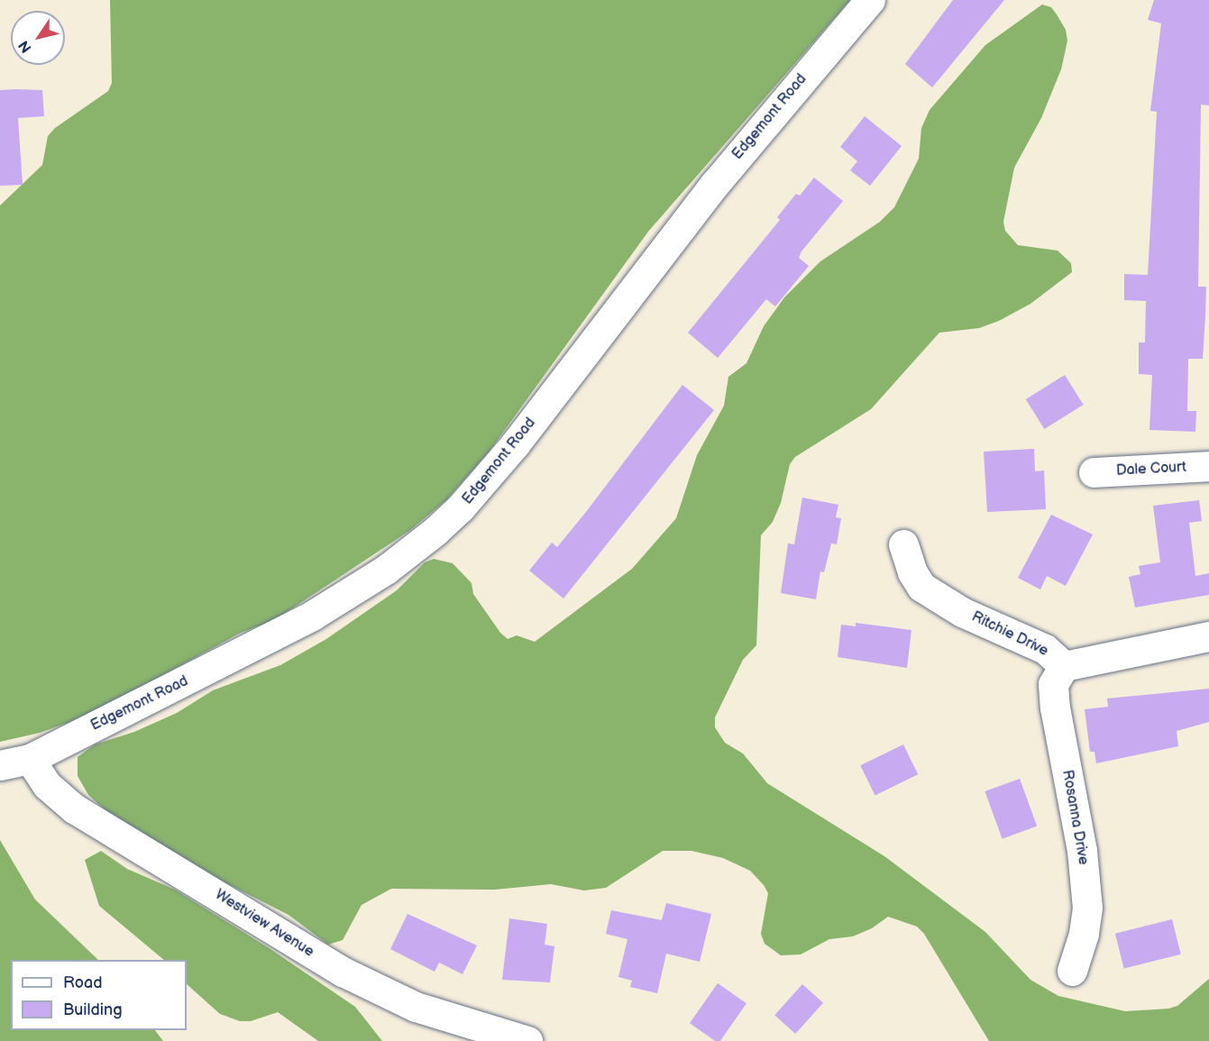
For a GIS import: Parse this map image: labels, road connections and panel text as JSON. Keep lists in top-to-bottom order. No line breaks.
{"streets":{"street":["Edgemont Road","Dale Court","Ritchie Drive","Rosanna Drive","Westview Avenue"]},"crossings":[["Edgemont Road","Westview Avenue"],["Ritchie Drive","Rosanna Drive"]],"legend":["Road","Building"],"north":"bottom left"}
